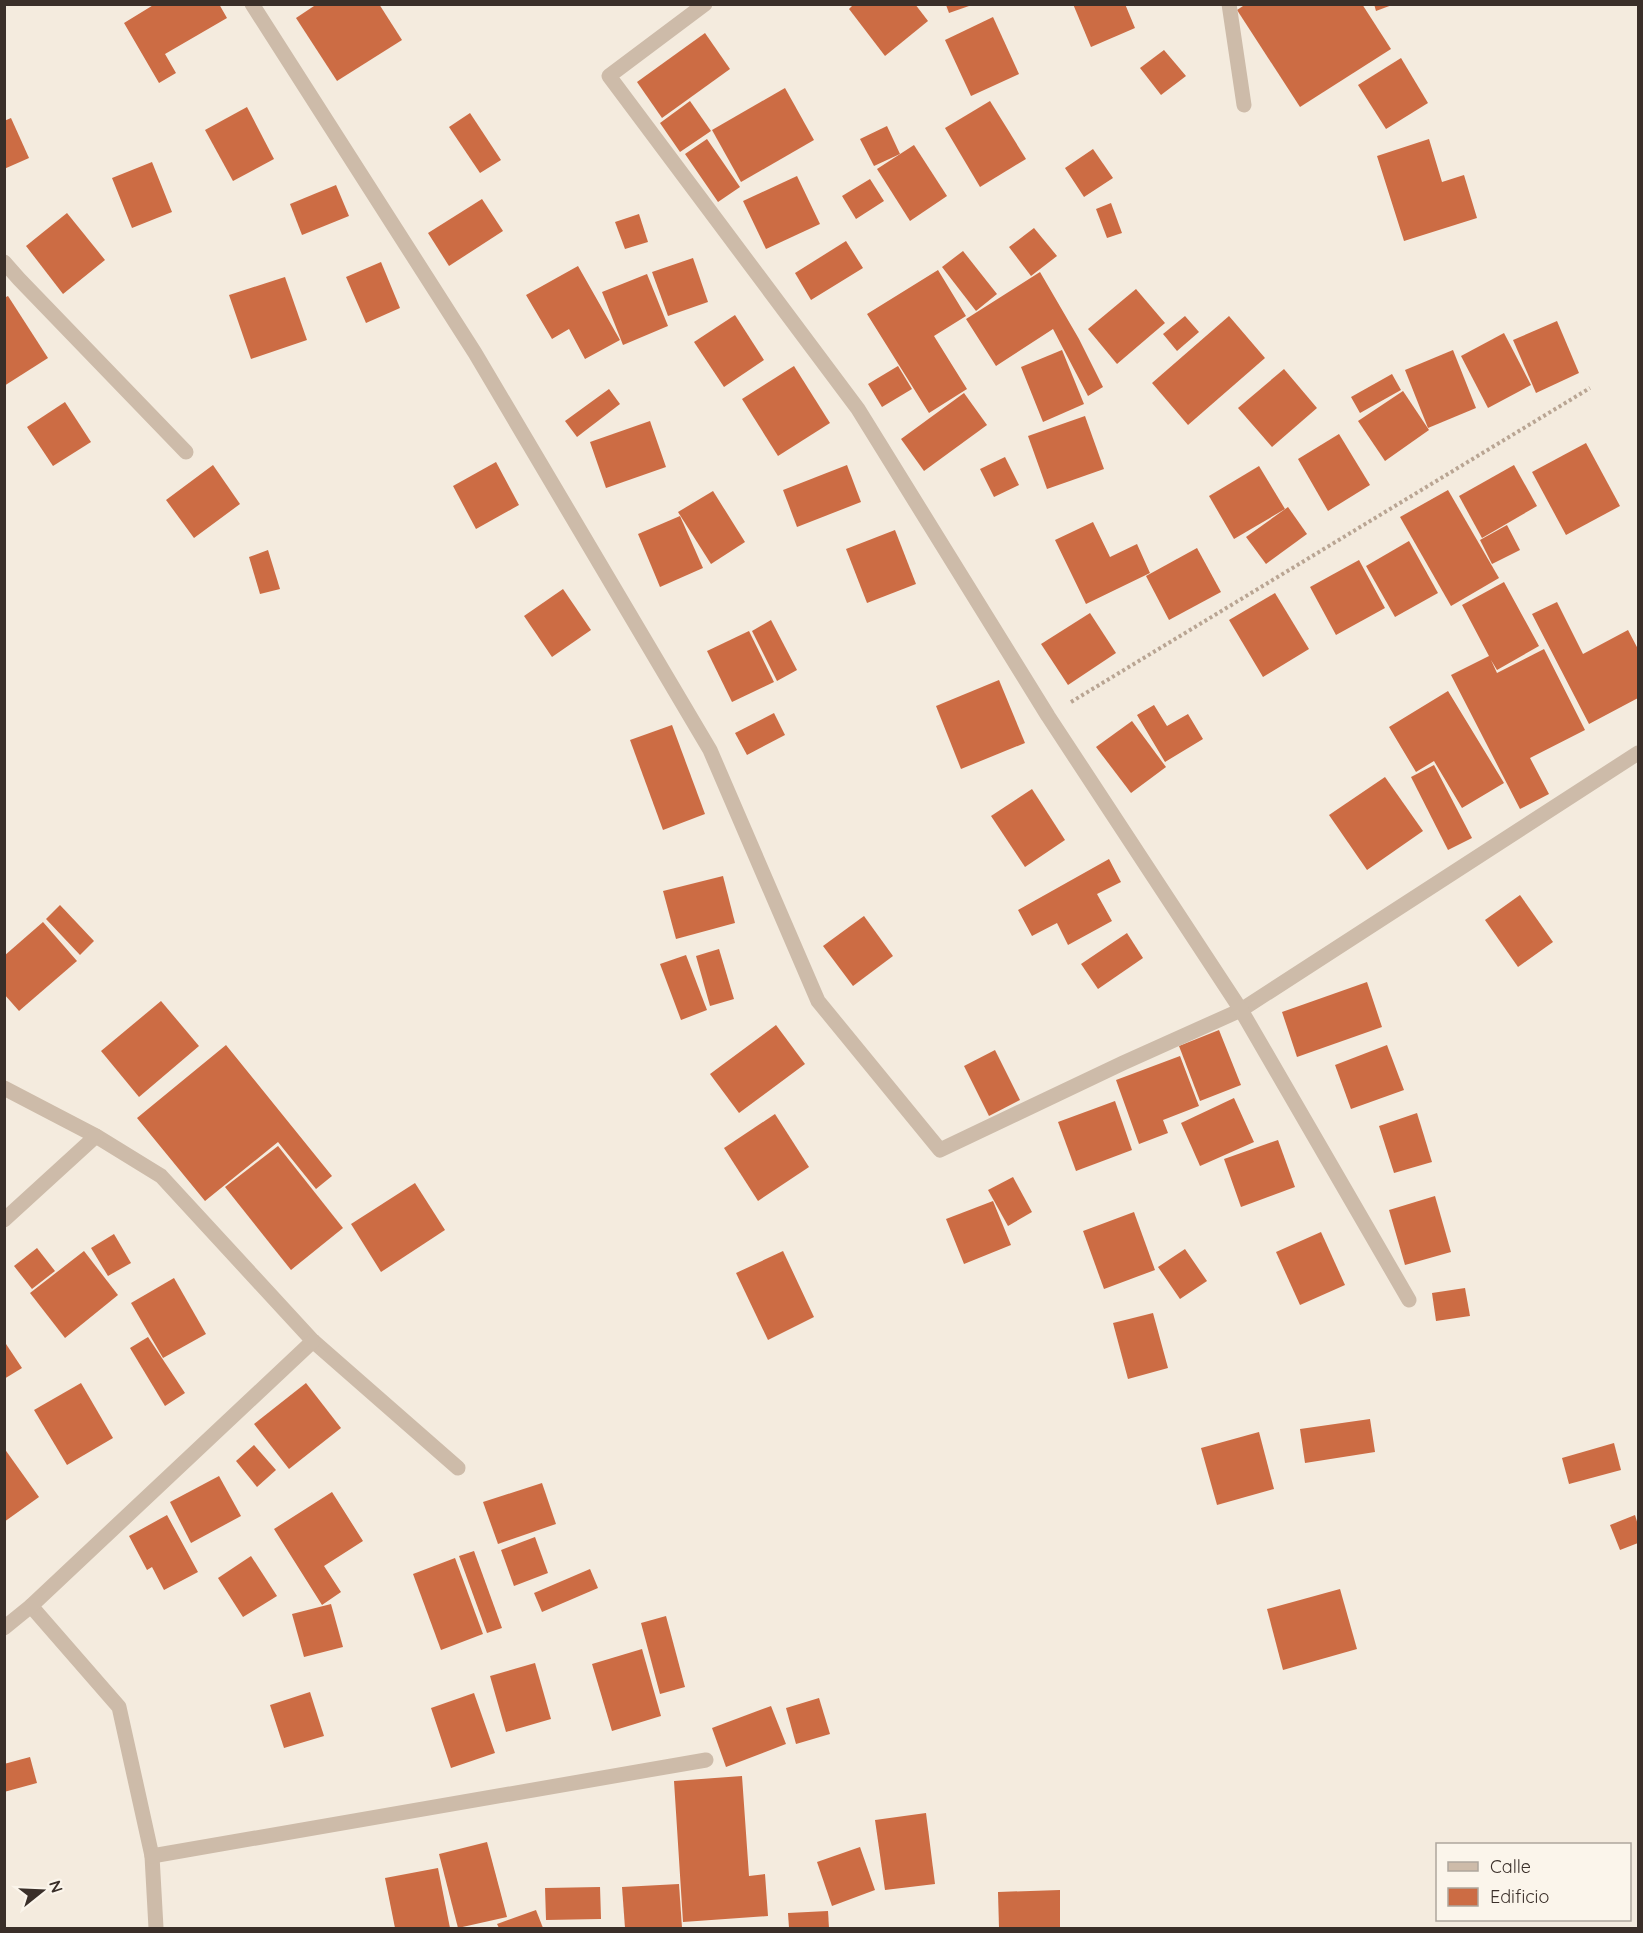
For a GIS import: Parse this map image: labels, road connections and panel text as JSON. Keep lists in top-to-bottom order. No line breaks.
{"legend":["Calle","Edificio"],"north":"right"}
